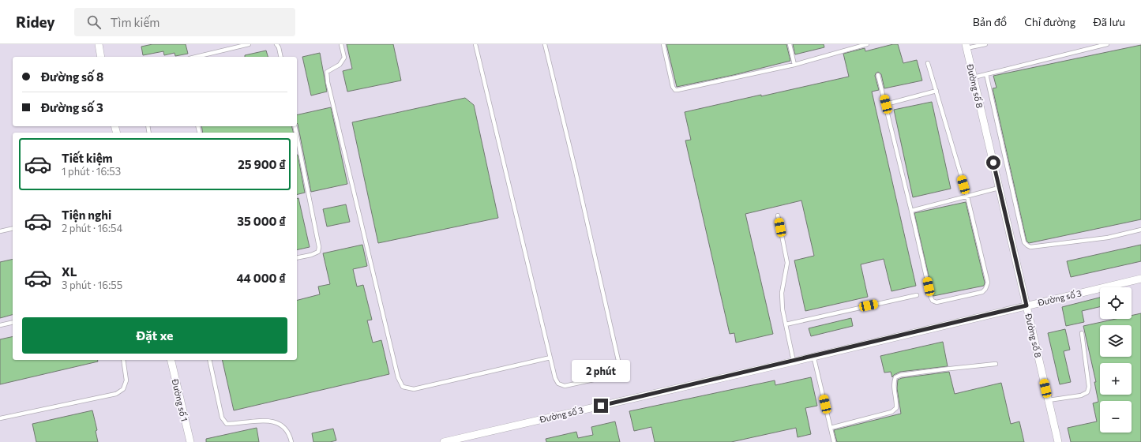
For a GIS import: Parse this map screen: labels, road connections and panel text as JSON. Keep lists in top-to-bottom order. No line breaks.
{"streets":{"street":["Đường số 8","Đường số 3","Đường số 1"]},"crossings":[["Đường số 8","Đường số 3"]],"page":{"header":"Ridey","search":"Tìm kiếm","nav":["Bản đồ","Chỉ đường","Đã lưu"],"banner":["Đường số 8","Đường số 3"],"list":[{"name":"Tiết kiệm","note":"1 phút · 16:53","value":"25 900 ₫"},{"name":"Tiện nghi","note":"2 phút · 16:54","value":"35 000 ₫"},{"name":"XL","note":"3 phút · 16:55","value":"44 000 ₫"}],"map_buttons":["+","−"],"buttons":"Đặt xe","bubble":"2 phút"}}
